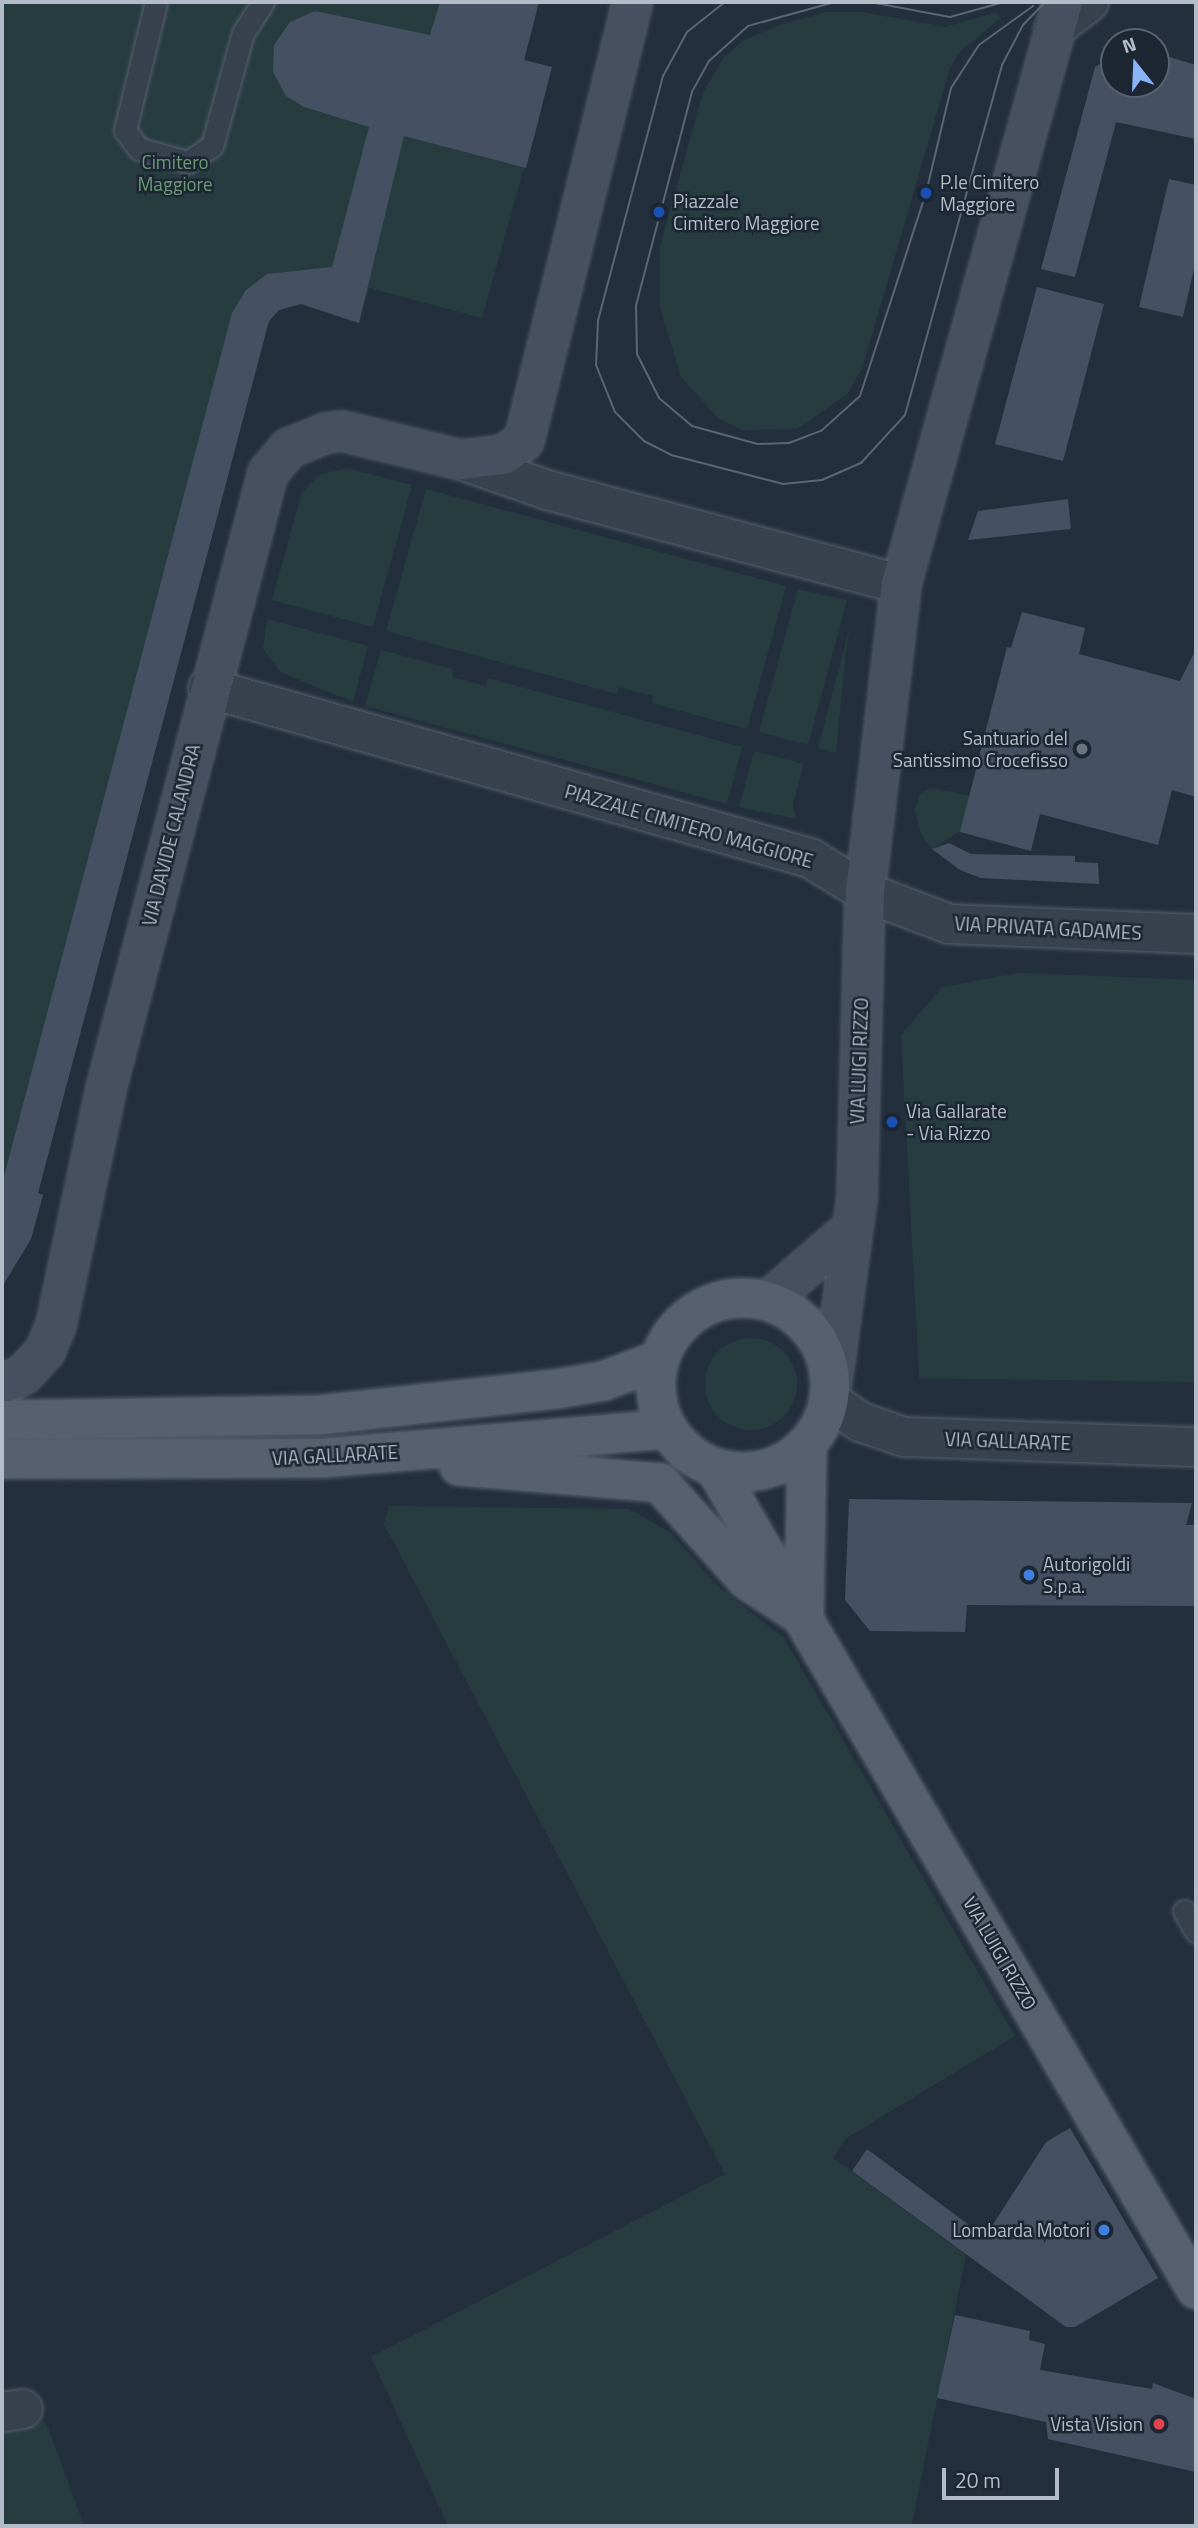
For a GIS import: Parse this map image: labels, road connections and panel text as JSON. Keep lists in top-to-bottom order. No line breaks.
{"streets":{"main road":["VIA DAVIDE CALANDRA","VIA LUIGI RIZZO","VIA GALLARATE"],"street":["PIAZZALE CIMITERO MAGGIORE","VIA PRIVATA GADAMES"]},"crossings":[["PIAZZALE CIMITERO MAGGIORE","VIA DAVIDE CALANDRA"],["PIAZZALE CIMITERO MAGGIORE","VIA PRIVATA GADAMES"],["PIAZZALE CIMITERO MAGGIORE","VIA LUIGI RIZZO"],["VIA PRIVATA GADAMES","VIA LUIGI RIZZO"],["VIA LUIGI RIZZO","VIA GALLARATE"]],"parks":["Cimitero Maggiore"],"places":["P.le Cimitero Maggiore","Piazzale Cimitero Maggiore","Santuario del Santissimo Crocefisso","Via Gallarate - Via Rizzo","Autorigoldi S.p.a.","Lombarda Motori","Vista Vision"],"scale_bar":"20 m","north":"top"}
